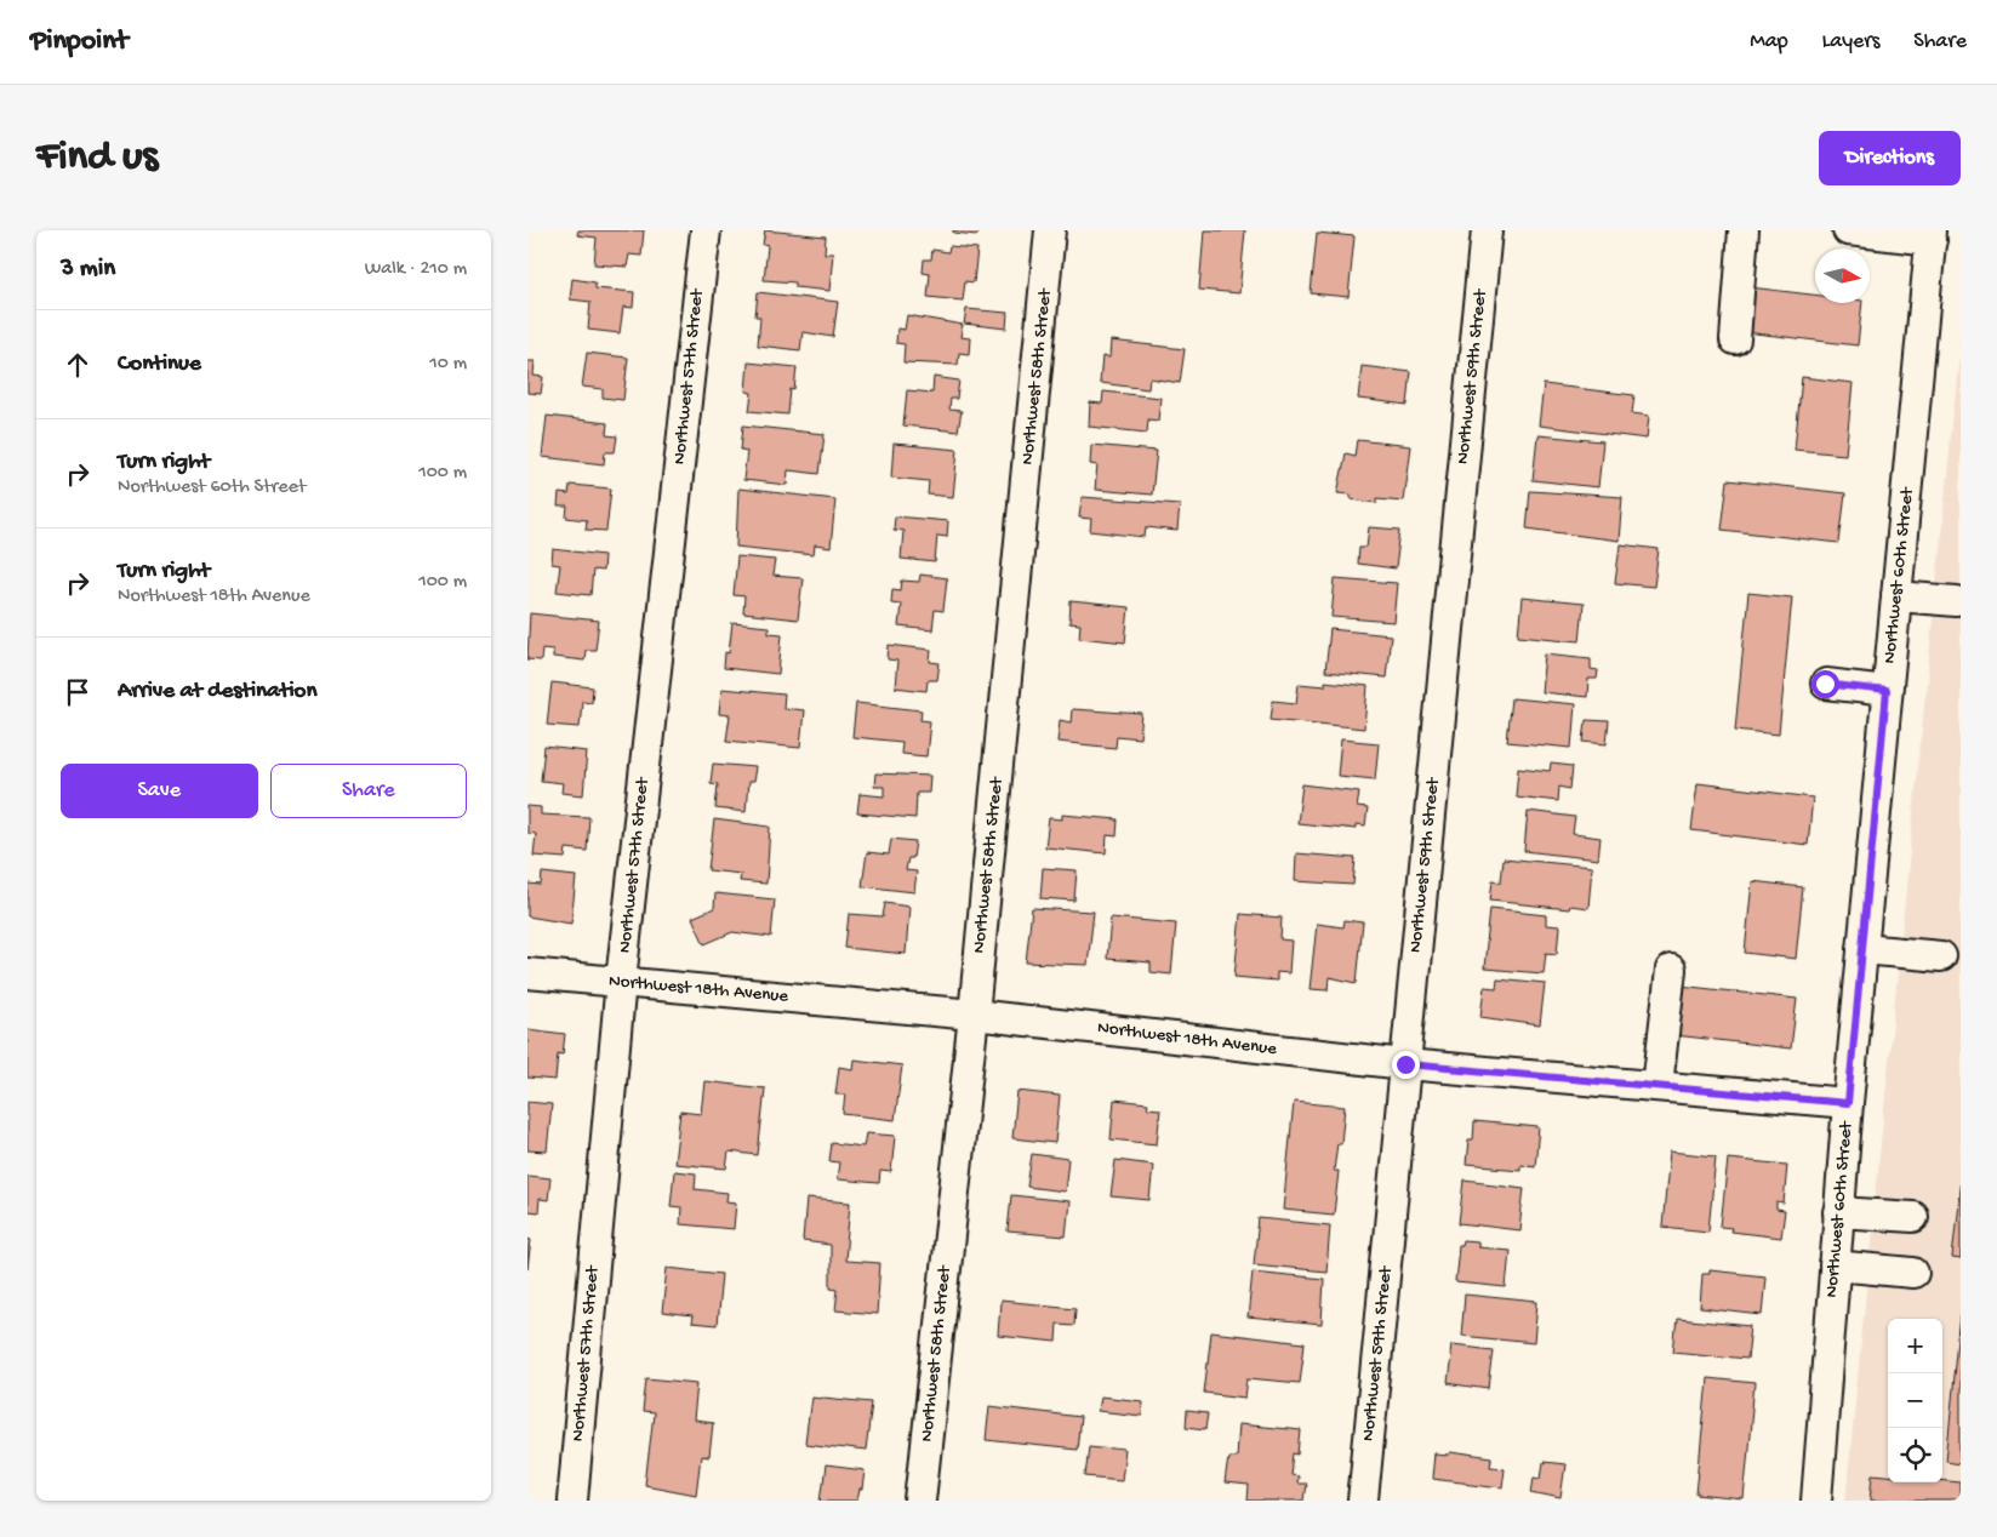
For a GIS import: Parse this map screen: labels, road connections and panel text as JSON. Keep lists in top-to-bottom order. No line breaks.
{"streets":{"street":["Northwest 57th Street","Northwest 58th Street","Northwest 59th Street","Northwest 60th Street","Northwest 18th Avenue"]},"crossings":[["Northwest 57th Street","Northwest 18th Avenue"],["Northwest 58th Street","Northwest 18th Avenue"],["Northwest 59th Street","Northwest 18th Avenue"],["Northwest 60th Street","Northwest 18th Avenue"]],"north":"right","page":{"header":"Pinpoint","nav":["Map","Layers","Share"],"buttons":["Directions",["Save","Share"]],"title":"Find us","heading":["3 min","Walk · 210 m"],"list":[["Continue","10 m"],["Turn right","Northwest 60th Street","100 m"],["Turn right","Northwest 18th Avenue","100 m"],"Arrive at destination"],"map_buttons":["+","−"]}}
